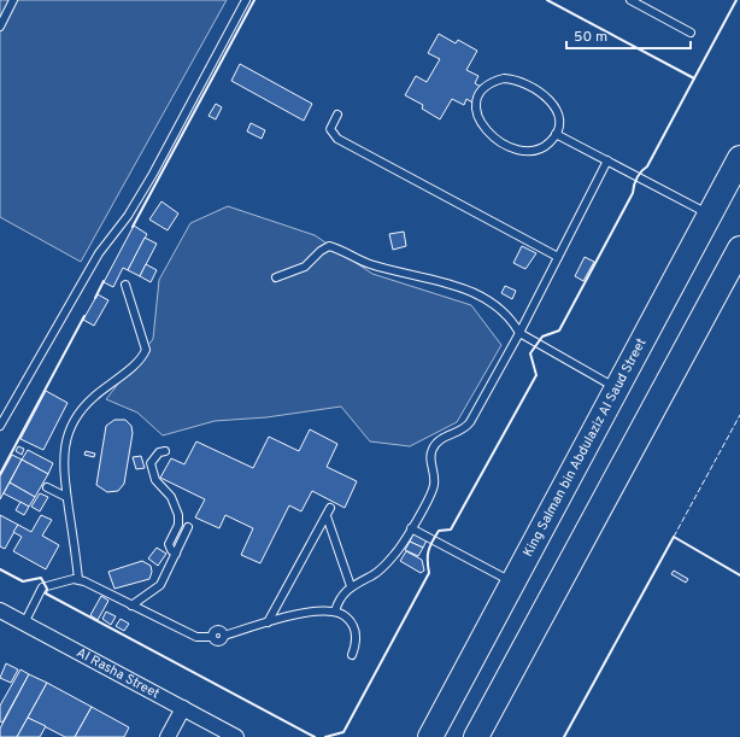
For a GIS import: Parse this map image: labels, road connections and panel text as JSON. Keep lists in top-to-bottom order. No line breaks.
{"streets":{"main road":["King Salman bin Abdulaziz Al Saud Street"],"street":["Al Rasha Street"]},"scale_bar":"50 m"}
